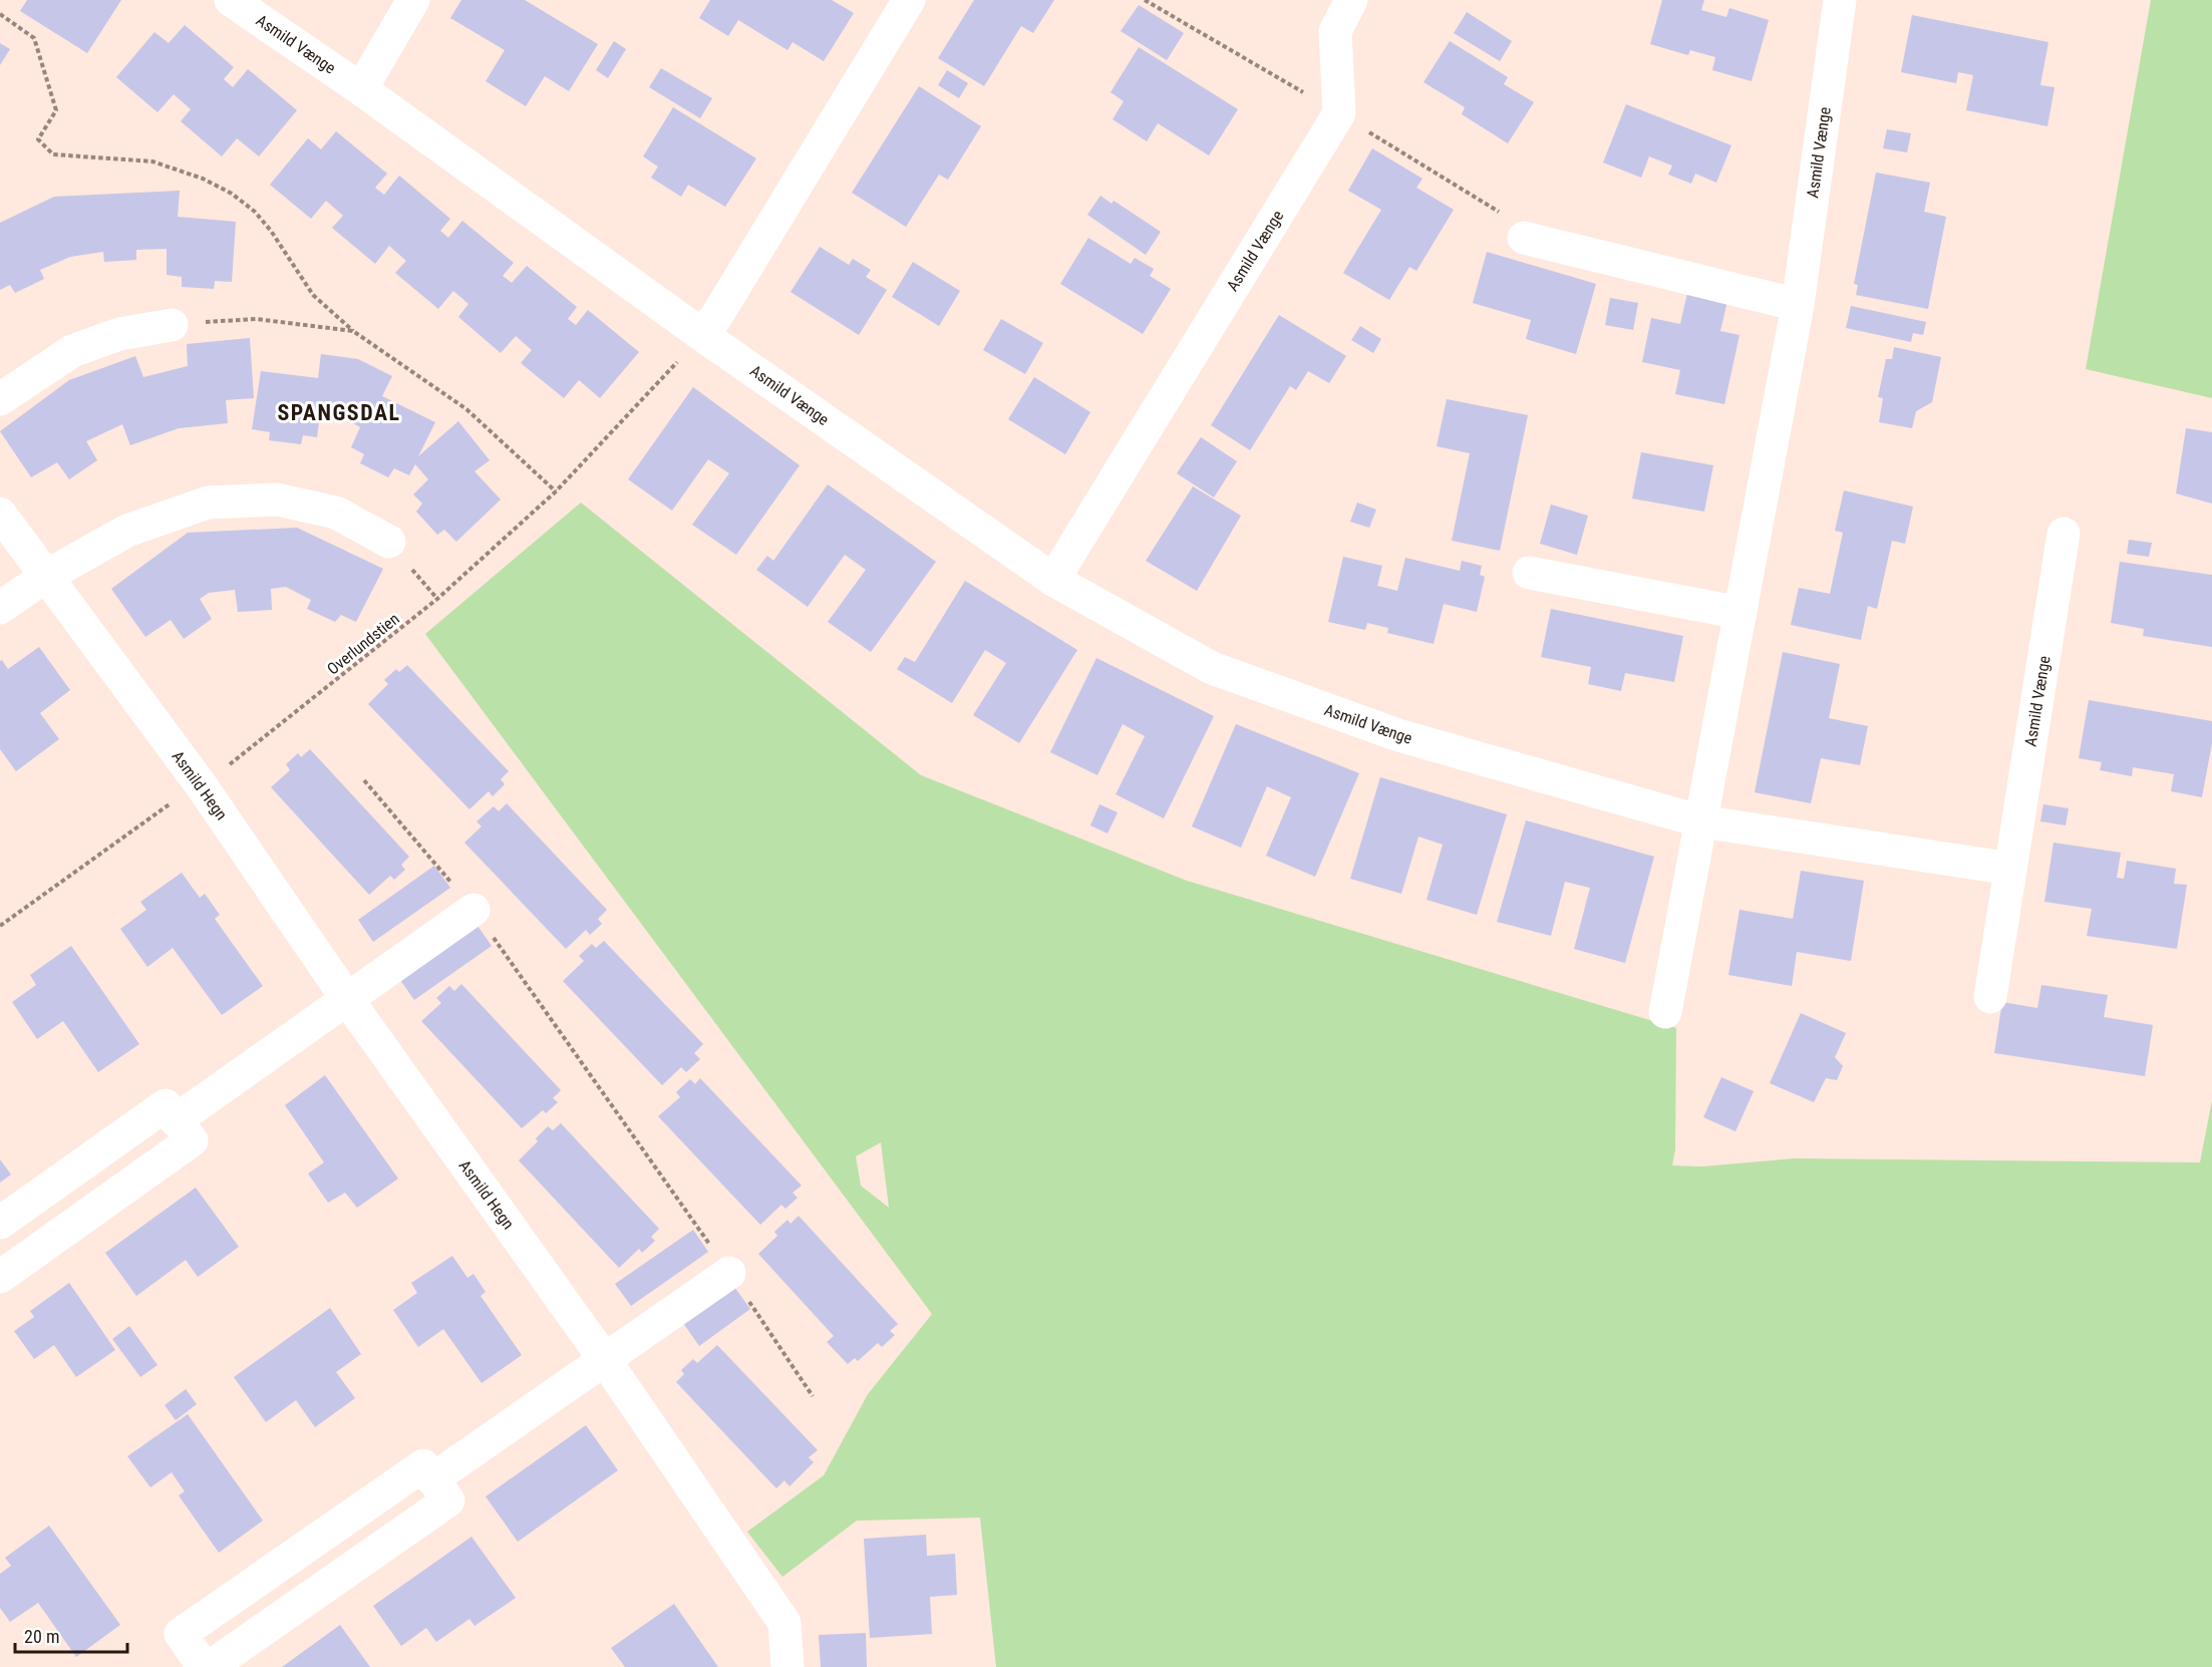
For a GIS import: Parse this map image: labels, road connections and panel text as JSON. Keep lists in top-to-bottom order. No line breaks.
{"streets":{"street":["Asmild Vænge","Asmild Hegn"],"path":["Overlundstien"]},"crossings":[["Asmild Vænge","Overlundstien"],["Overlundstien","Asmild Hegn"]],"districts":["SPANGSDAL"],"scale_bar":"20 m"}
